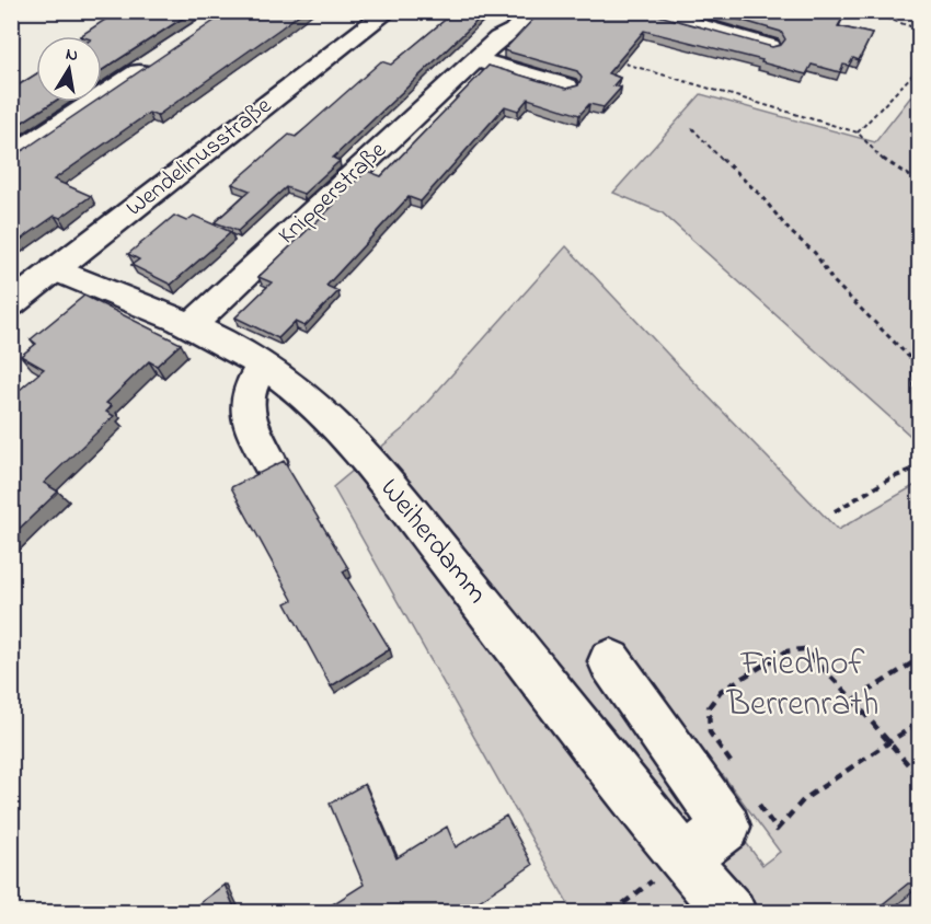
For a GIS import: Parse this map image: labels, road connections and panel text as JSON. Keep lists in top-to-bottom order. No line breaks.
{"streets":{"street":["Wendelinusstraße","Knipperstraße","Weiherdamm"]},"crossings":[["Wendelinusstraße","Weiherdamm"],["Knipperstraße","Weiherdamm"]],"parks":["Friedhof Berrenrath"],"north":"top"}
